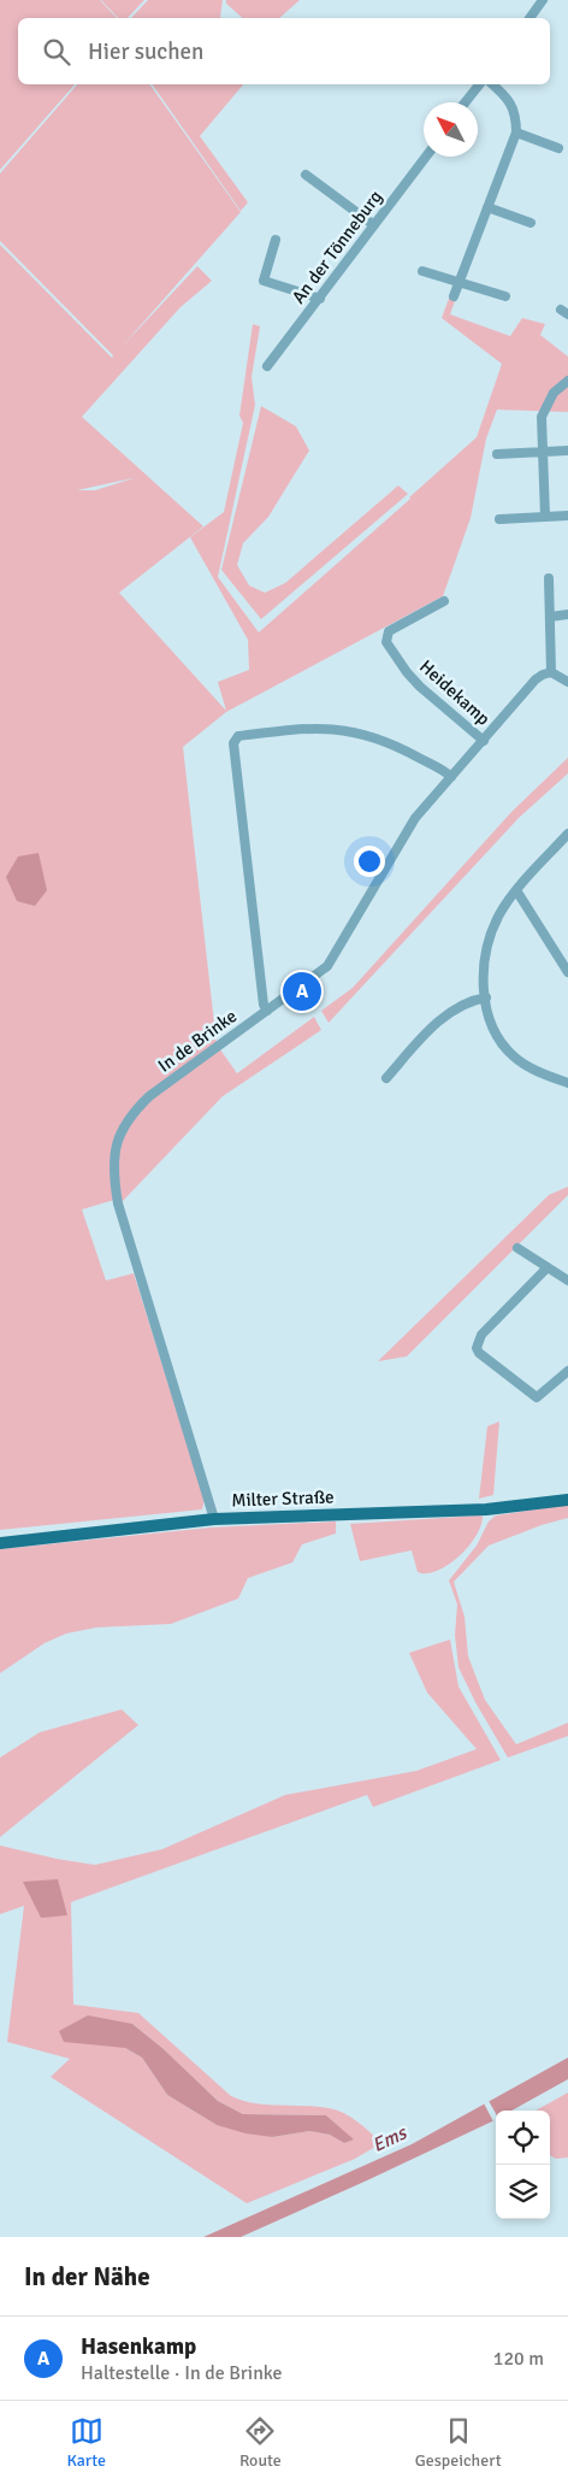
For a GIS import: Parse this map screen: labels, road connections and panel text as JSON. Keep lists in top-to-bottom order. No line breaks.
{"streets":{"main road":["Milter Straße"],"street":["An der Tönneburg","Heidekamp","In de Brinke"]},"crossings":[["Heidekamp","In de Brinke"],["In de Brinke","Milter Straße"]],"water":["Ems"],"north":"top left","page":{"search":"Hier suchen","pins":"A","heading":"In der Nähe","list":[{"mark":"A","name":"Hasenkamp","note":"Haltestelle · In de Brinke","value":"120 m"}],"nav":["Karte","Route","Gespeichert"]}}
